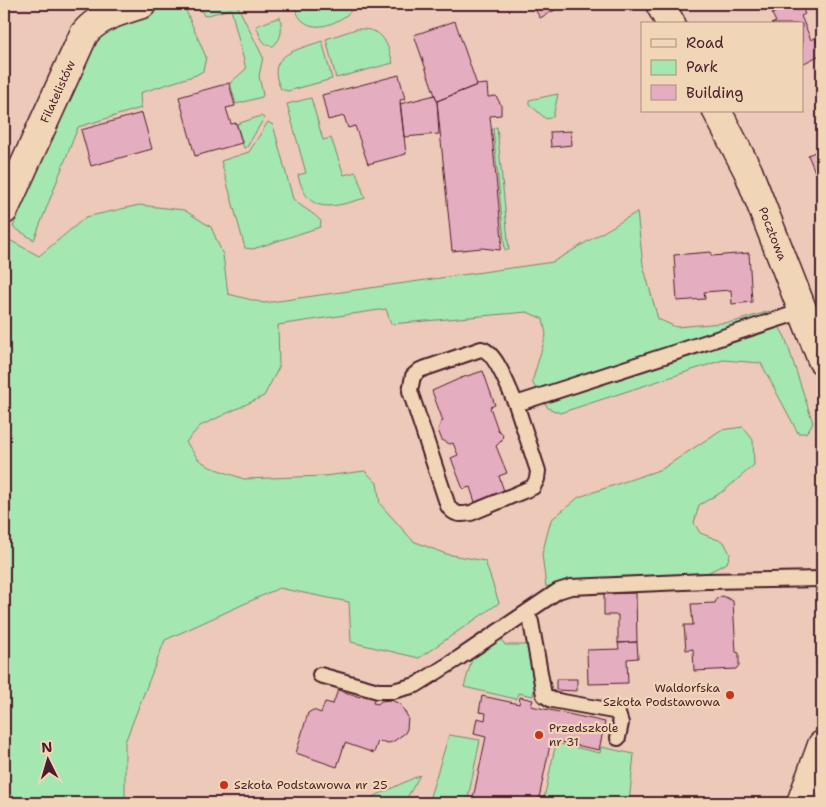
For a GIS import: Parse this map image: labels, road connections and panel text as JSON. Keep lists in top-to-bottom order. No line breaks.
{"streets":{"street":["Filatelistów","Pocztowa"]},"places":["Waldorfska Szkoła Podstawowa","Przedszkole nr 31","Szkoła Podstawowa nr 25"],"legend":["Road","Park","Building"],"north":"top"}
